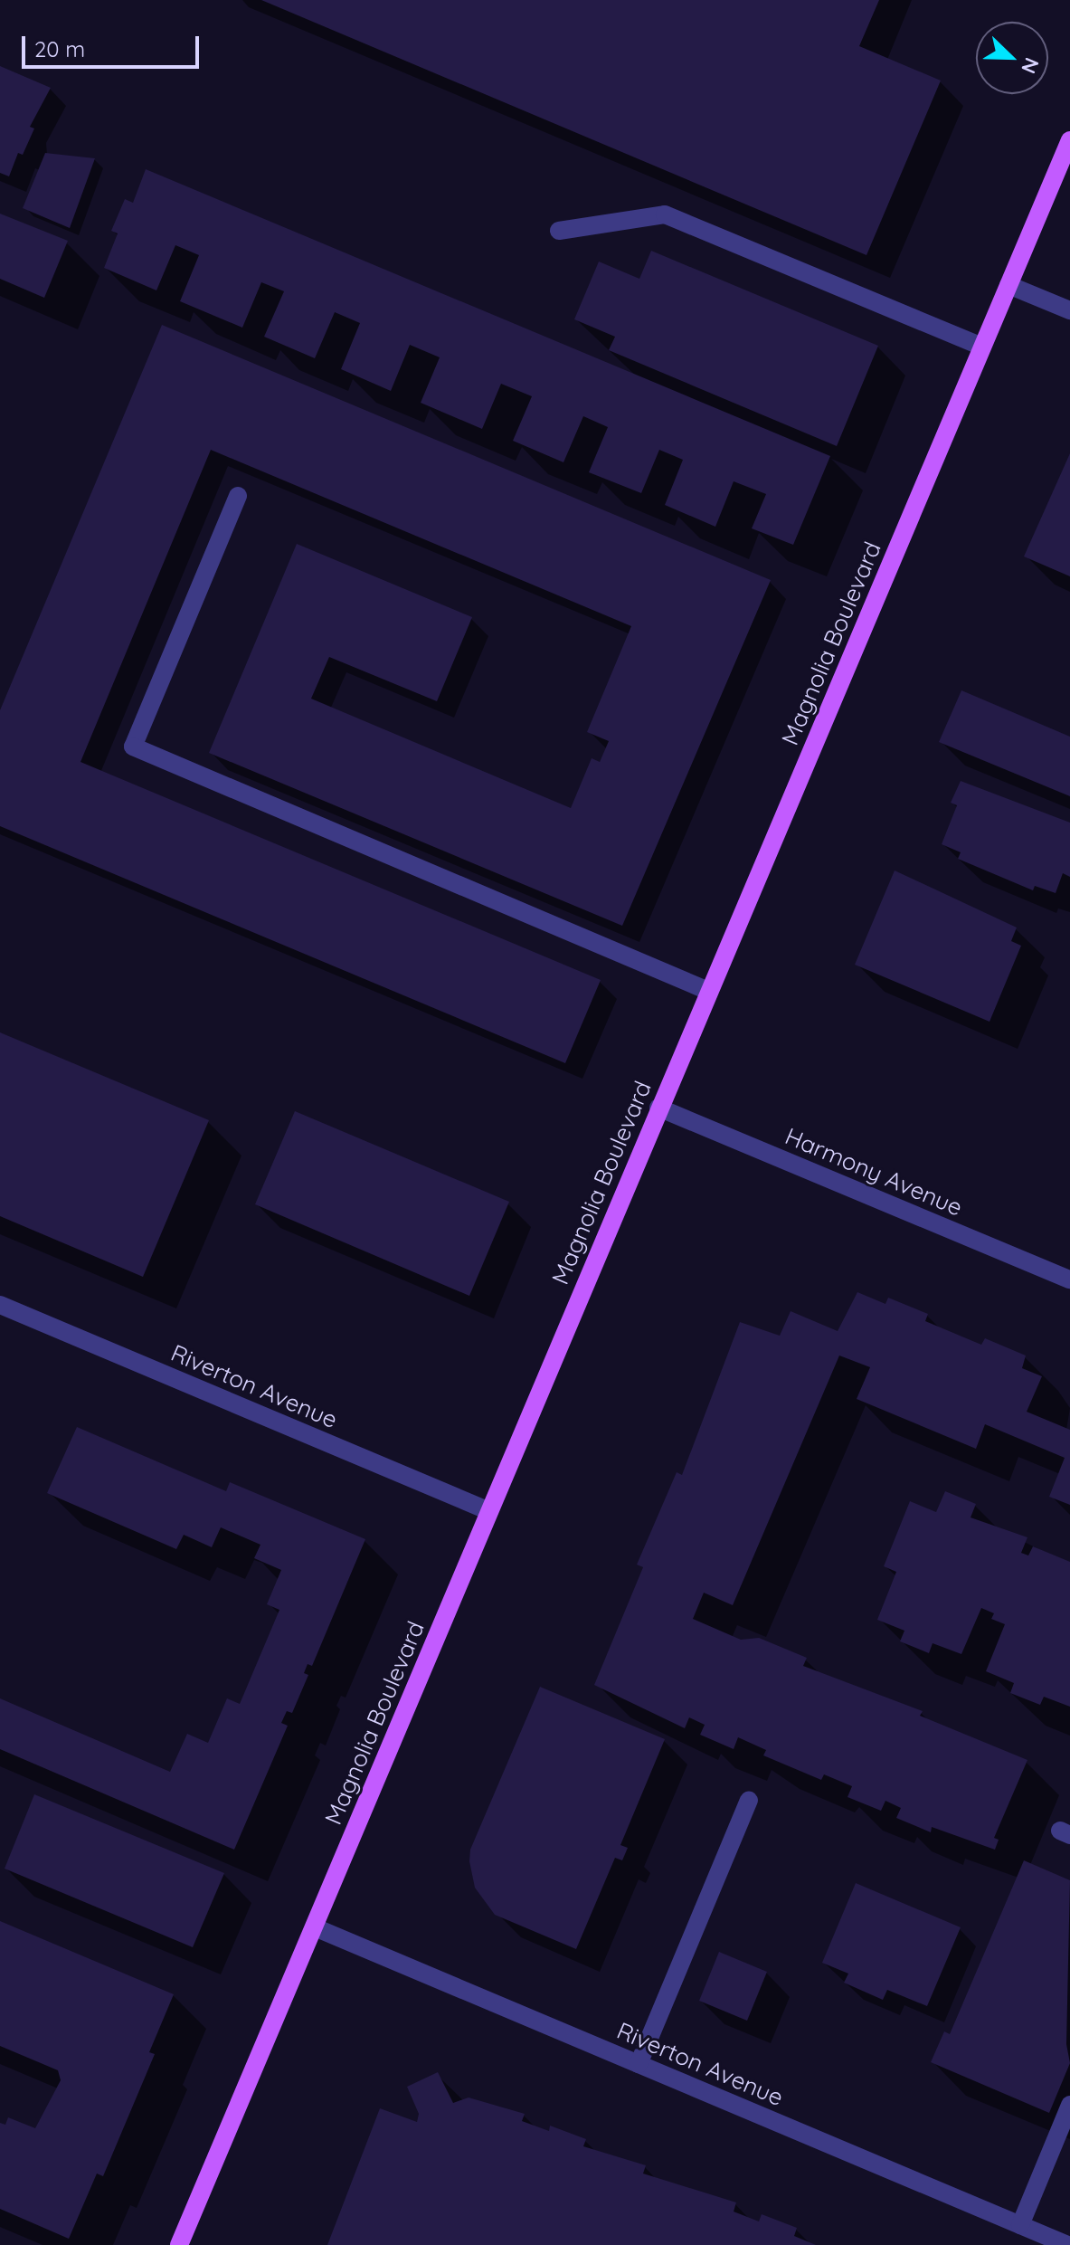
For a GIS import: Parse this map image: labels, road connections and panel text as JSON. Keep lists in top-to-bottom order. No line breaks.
{"streets":{"main road":["Magnolia Boulevard"],"street":["Harmony Avenue","Riverton Avenue"]},"crossings":[["Magnolia Boulevard","Harmony Avenue"],["Magnolia Boulevard","Riverton Avenue"]],"scale_bar":"20 m","north":"bottom right"}
